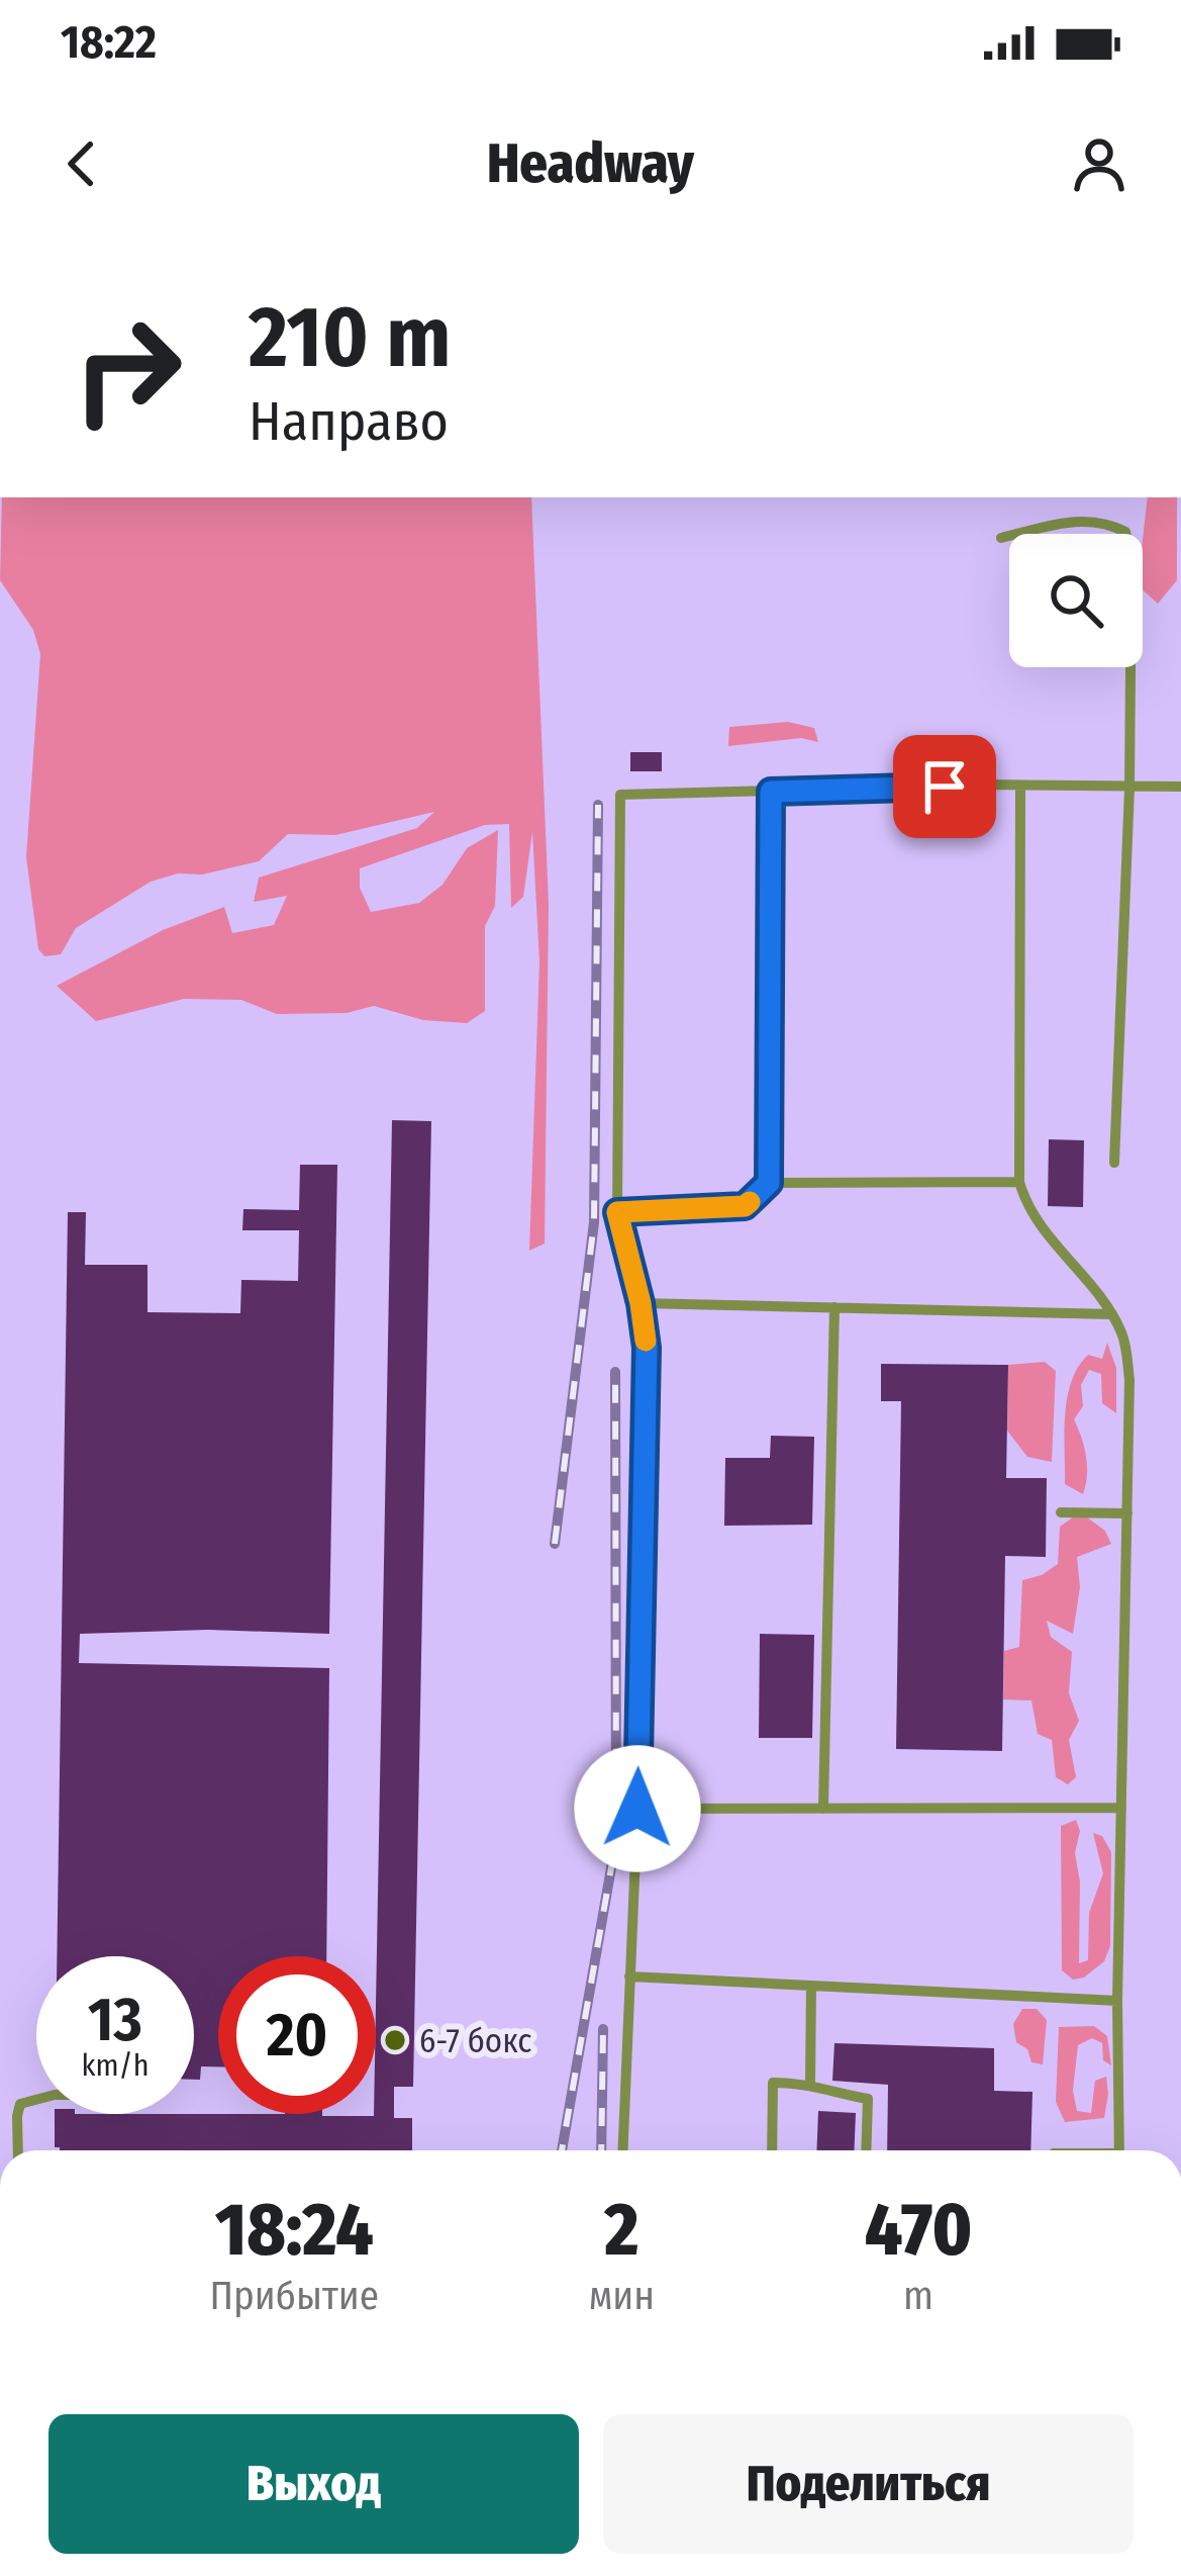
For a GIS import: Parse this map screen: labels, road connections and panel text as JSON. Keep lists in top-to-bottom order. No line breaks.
{"places":["6-7 бокс"],"page":{"status":"18:22","header":"Headway","turn":["210 m","Направо"],"speed":"13 km/h","limit":"20","eta":["18:24","Прибытие","2","мин","470","m"],"buttons":["Выход","Поделиться"]}}
